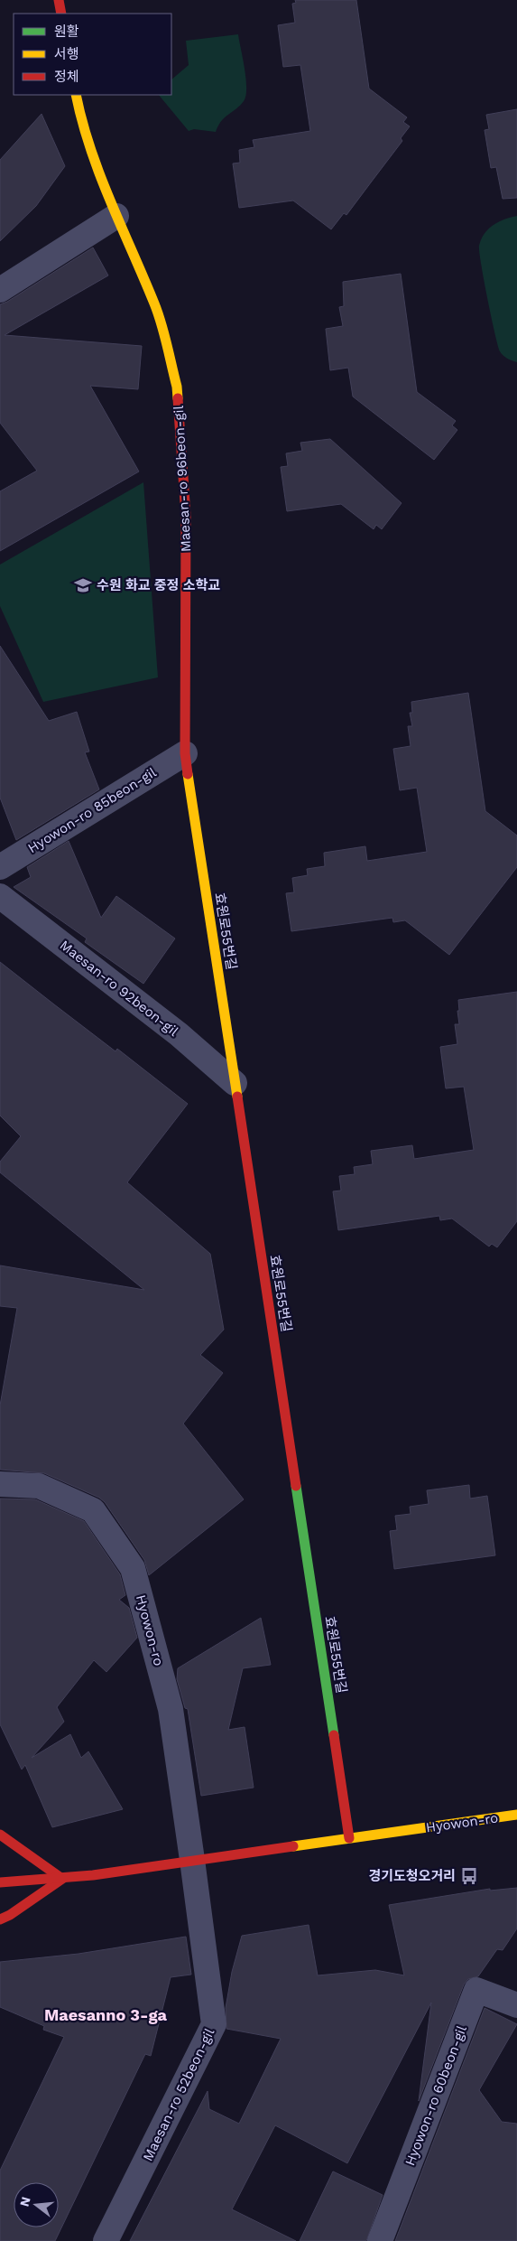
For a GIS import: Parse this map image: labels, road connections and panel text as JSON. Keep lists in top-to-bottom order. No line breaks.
{"streets":{"street":["Maesan-ro 96beon-gil","Hyowon-ro 85beon-gil","효원로55번길","Maesan-ro 92beon-gil","Hyowon-ro","Maesan-ro 52beon-gil","Hyowon-ro 60beon-gil"]},"crossings":[["Maesan-ro 96beon-gil","Hyowon-ro 85beon-gil"],["Maesan-ro 96beon-gil","효원로55번길"],["Hyowon-ro 85beon-gil","효원로55번길"],["효원로55번길","Maesan-ro 92beon-gil"],["효원로55번길","Hyowon-ro"],["Hyowon-ro","Maesan-ro 52beon-gil"]],"districts":["Maesanno 3-ga"],"places":{"school or university":["수원 화교 중정 소학교"],"bus stop":["경기도청오거리"]},"legend":["원활","서행","정체"],"north":"left"}
